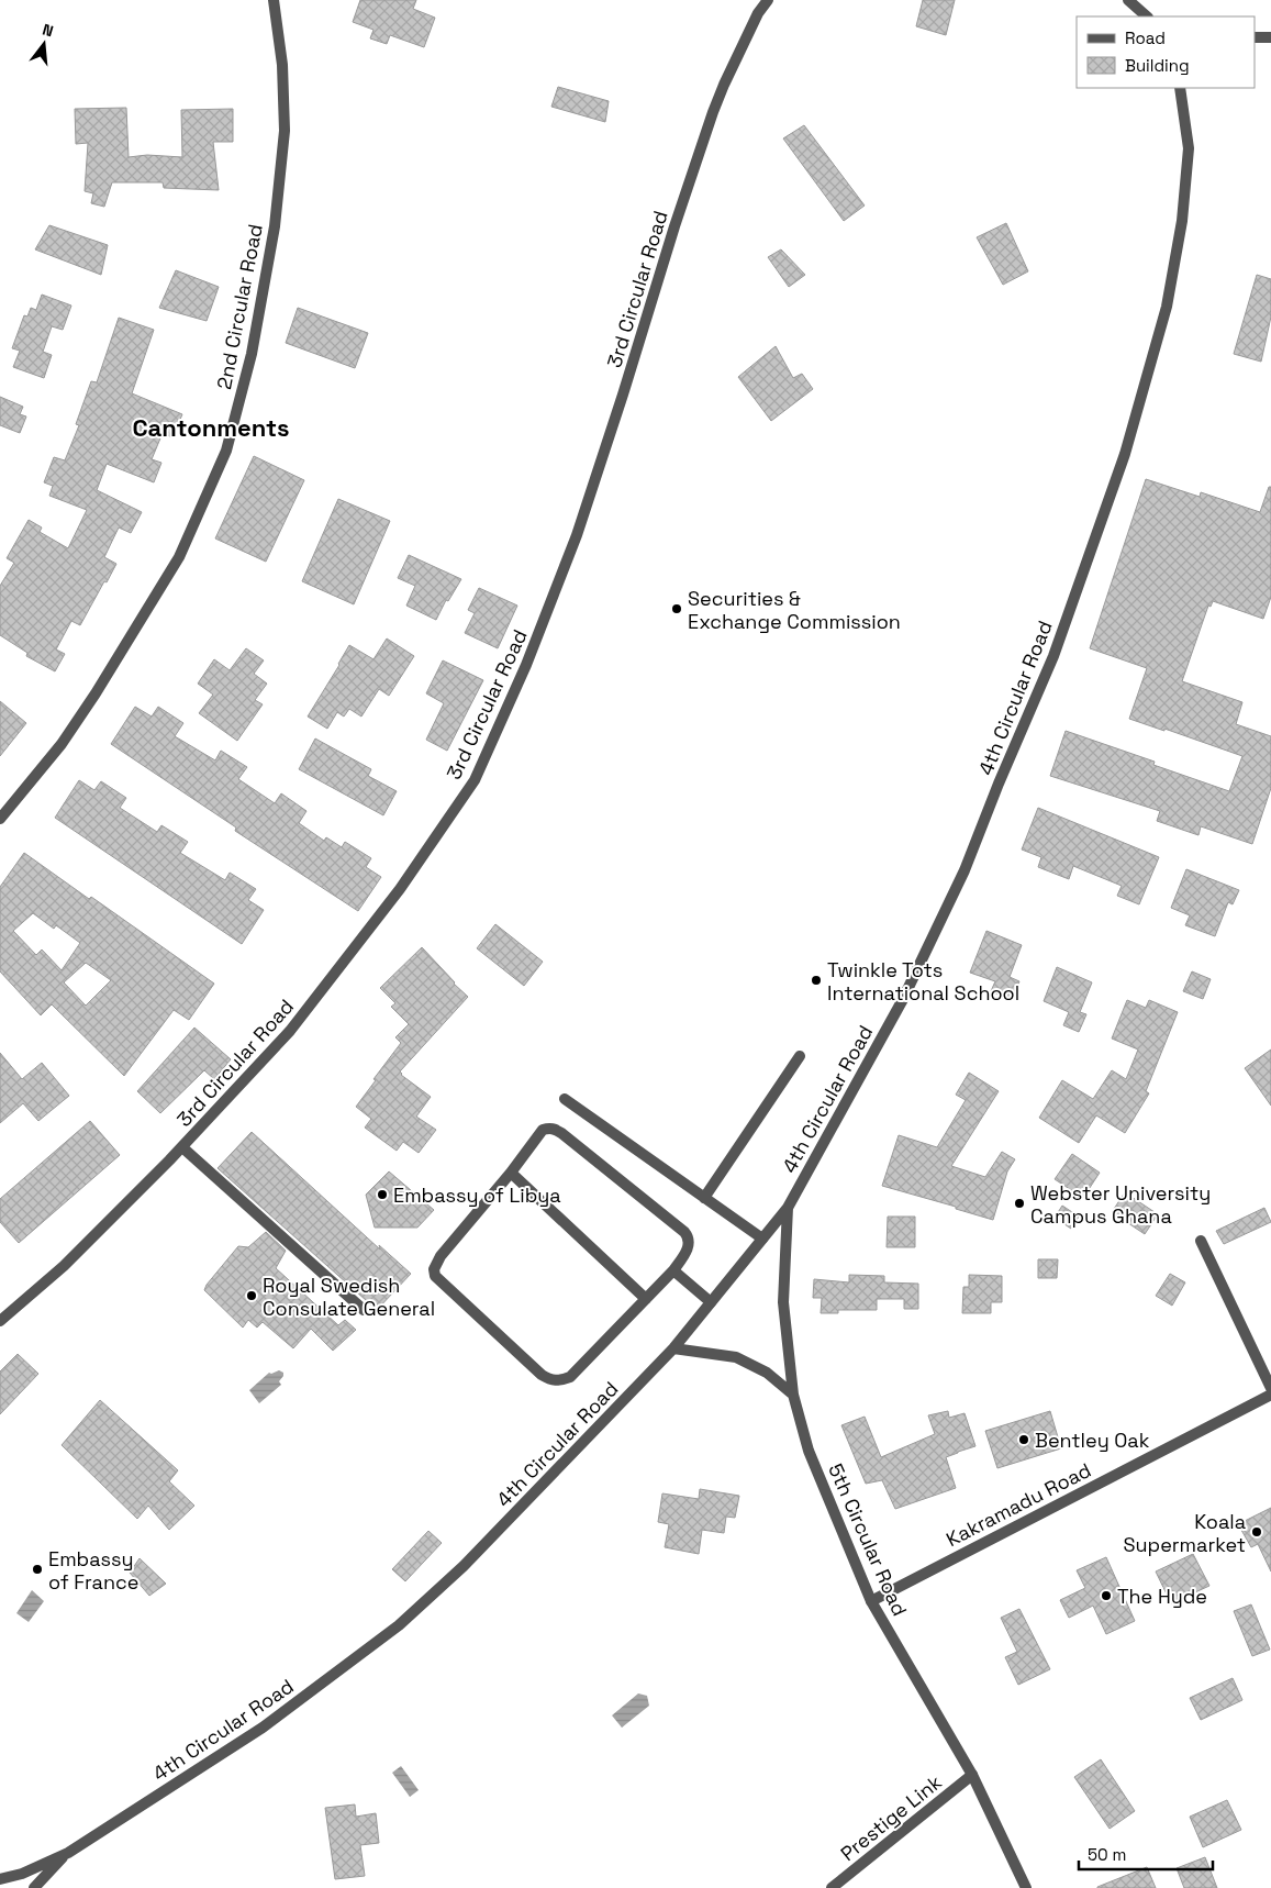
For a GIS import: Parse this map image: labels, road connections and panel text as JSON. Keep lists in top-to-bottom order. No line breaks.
{"streets":{"street":["3rd Circular Road","2nd Circular Road","4th Circular Road","Kakramadu Road","5th Circular Road","Prestige Link"]},"crossings":[["4th Circular Road","5th Circular Road"],["Kakramadu Road","5th Circular Road"],["5th Circular Road","Prestige Link"]],"districts":["Cantonments"],"places":["Securities & Exchange Commission","Twinkle Tots International School","Embassy of Libya","Webster University Campus Ghana","Royal Swedish Consulate General","Bentley Oak","Koala Supermarket","Embassy of France","The Hyde"],"legend":["Road","Building"],"scale_bar":"50 m","north":"top"}
